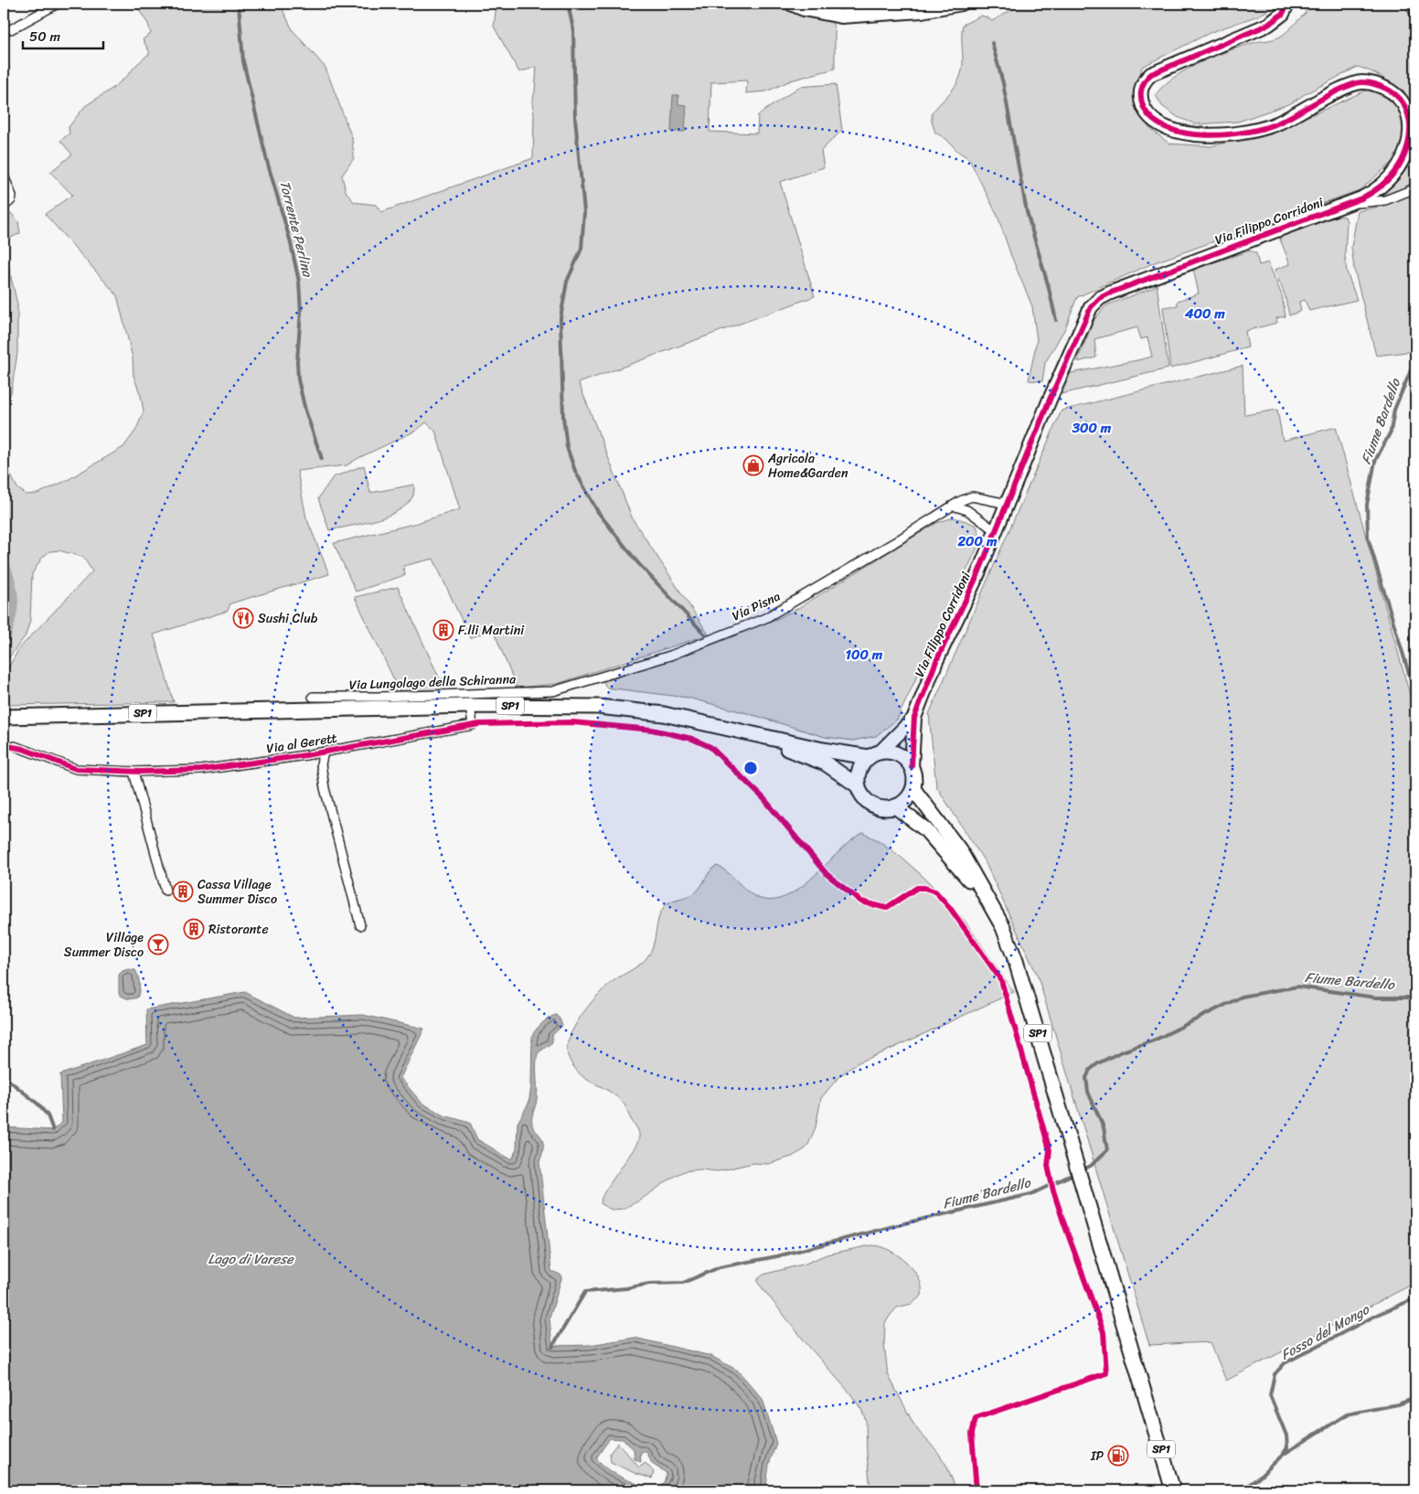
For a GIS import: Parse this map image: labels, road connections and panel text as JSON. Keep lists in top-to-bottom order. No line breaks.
{"streets":{"main road":["SP1"],"street":["Via Filippo Corridoni","Via Pisna","Via Lungolago della Schiranna","Via al Gerett"]},"crossings":[["Via Filippo Corridoni","Via Pisna"],["Via Filippo Corridoni","SP1"],["Via Pisna","Via Lungolago della Schiranna"],["SP1","Via al Gerett"]],"water":["Torrente Perlina","Fiume Bardello","Lago di Varese","Fosso del Mongo"],"places":{"shop":["Agricola Home&Garden"],"restaurant":["Sushi Club"],"building":["F.lli Martini","Cassa Village Summer Disco","Ristorante"],"bar":["Village Summer Disco"],"fuel station":["IP"]},"scale_bar":"50 m","rings":["400 m","300 m","200 m","100 m"]}
